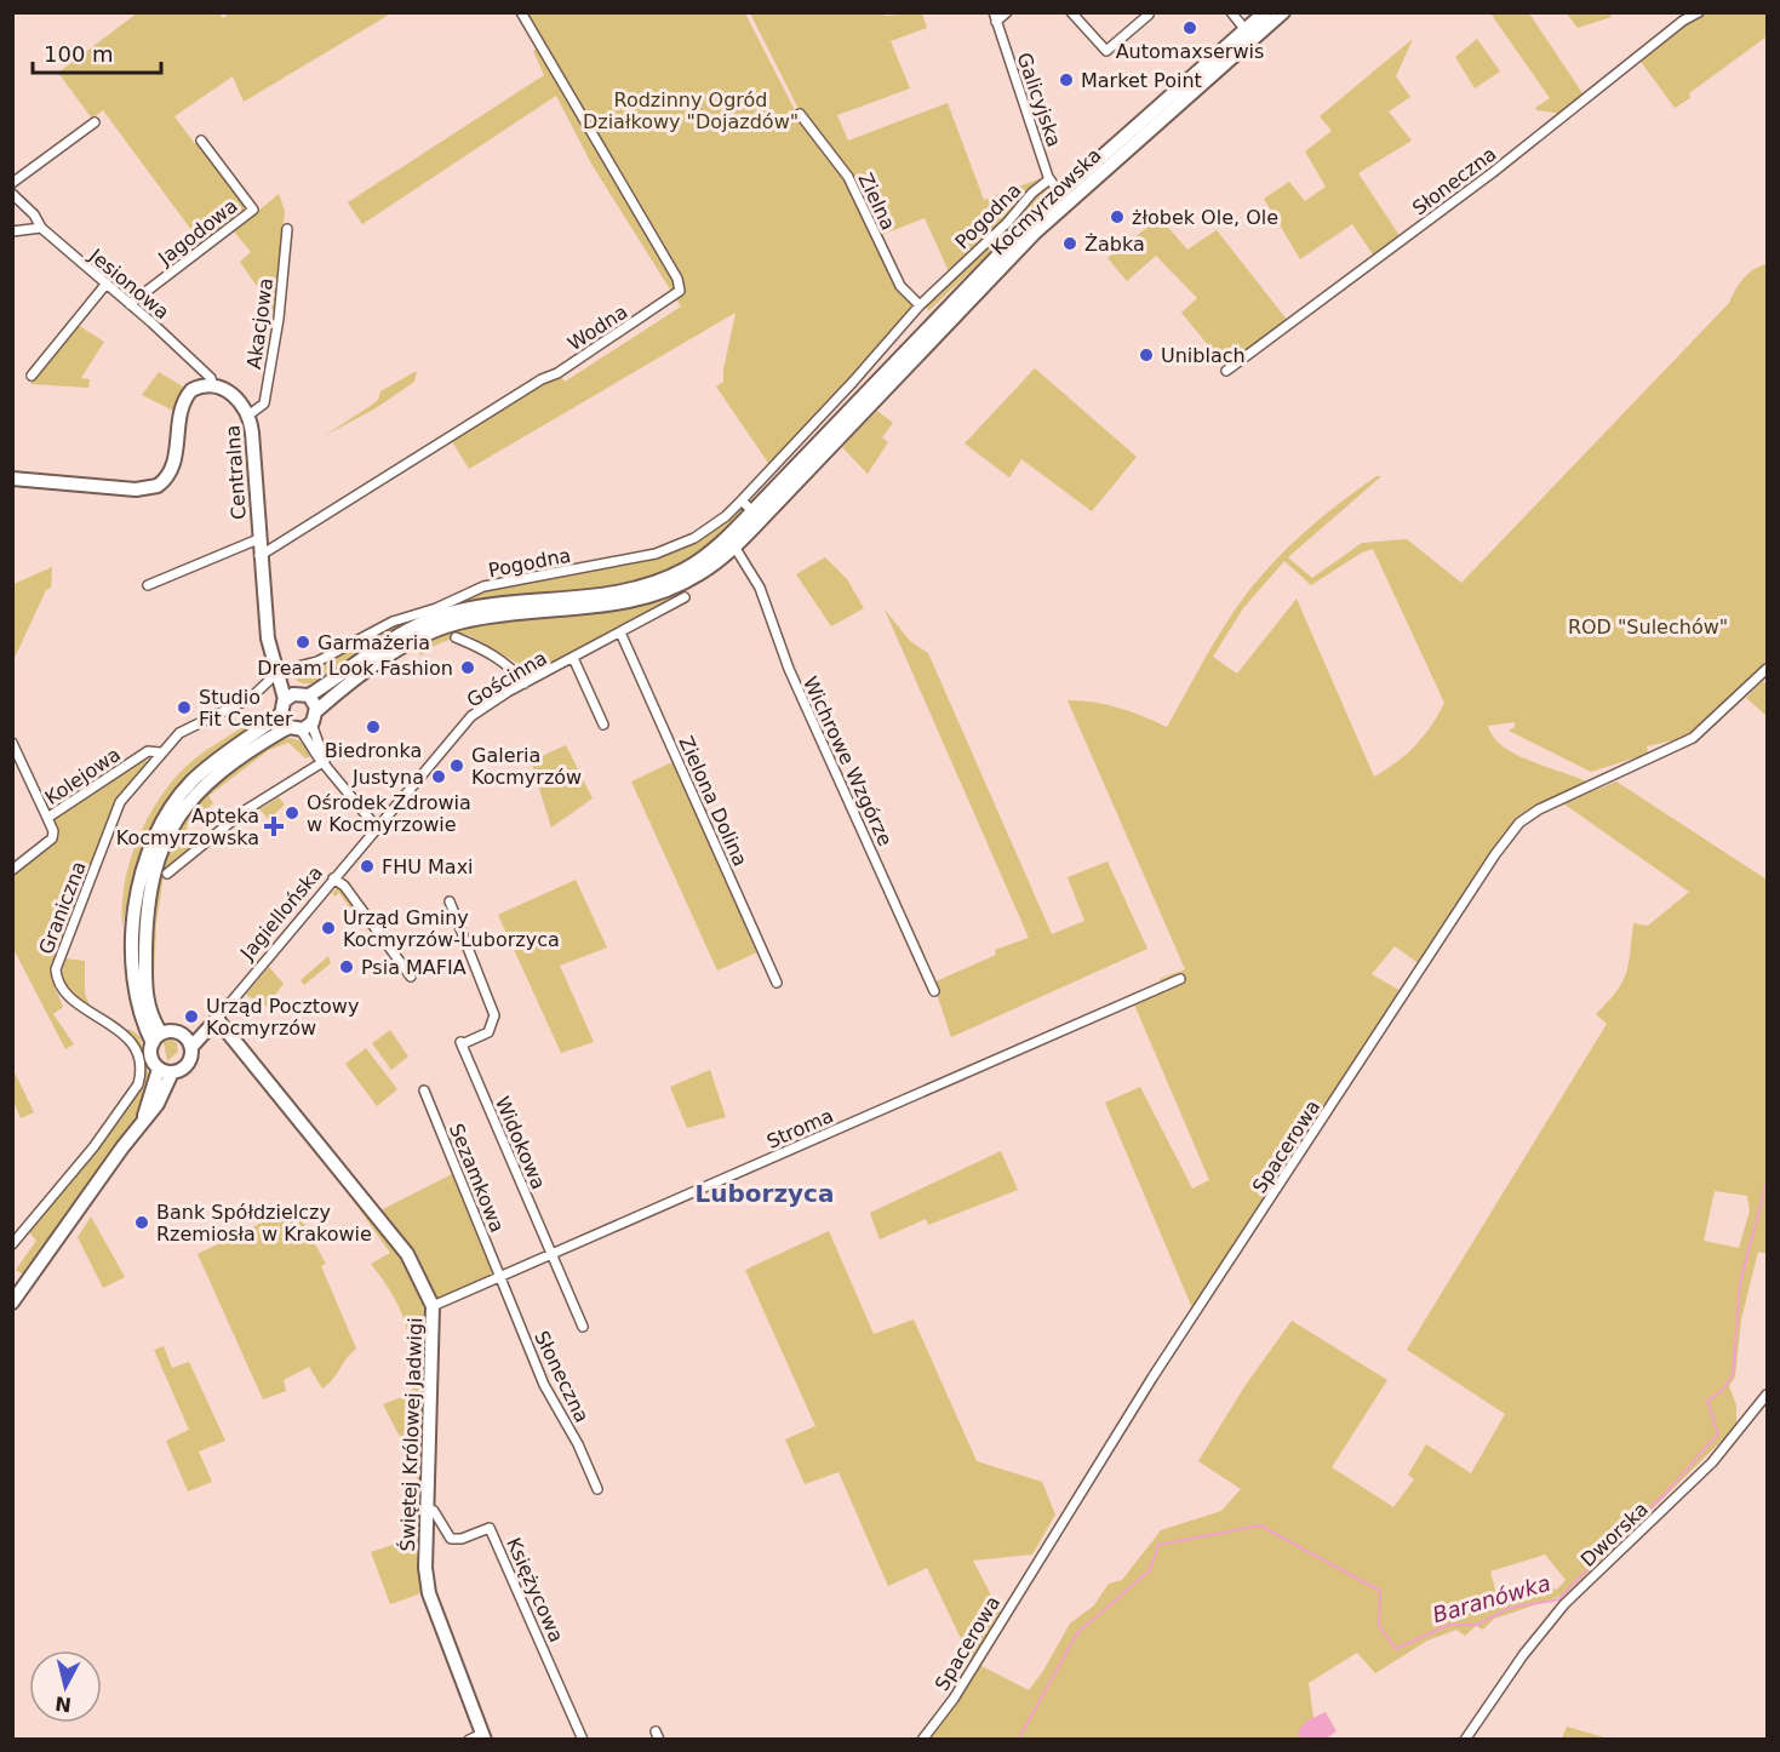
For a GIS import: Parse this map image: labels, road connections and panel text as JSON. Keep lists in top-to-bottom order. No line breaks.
{"streets":{"main road":["Kocmyrzowska","Centralna","Jagiellońska","Świętej Królowej Jadwigi"],"street":["Galicyjska","Słoneczna","Zielna","Pogodna","Jagodowa","Jesionowa","Akacjowa","Wodna","Gościnna","Wichrowe Wzgórze","Kolejowa","Zielona Dolina","Graniczna","Stroma","Widokowa","Spacerowa","Sezamkowa","Dworska","Księżycowa"]},"crossings":[["Galicyjska","Kocmyrzowska"],["Galicyjska","Pogodna"],["Słoneczna","Stroma"],["Słoneczna","Sezamkowa"],["Zielna","Pogodna"],["Pogodna","Centralna"],["Pogodna","Graniczna"],["Jagodowa","Jesionowa"],["Jesionowa","Centralna"],["Akacjowa","Centralna"],["Wodna","Centralna"],["Centralna","Graniczna"],["Gościnna","Zielona Dolina"],["Gościnna","Jagiellońska"],["Kolejowa","Graniczna"],["Jagiellońska","Świętej Królowej Jadwigi"],["Stroma","Widokowa"],["Stroma","Sezamkowa"],["Stroma","Świętej Królowej Jadwigi"],["Świętej Królowej Jadwigi","Księżycowa"]],"districts":["Luborzyca"],"water":["Baranówka"],"parks":["Rodzinny Ogród Działkowy \"Dojazdów\"","ROD \"Sulechów\""],"places":{"other":["Automaxserwis","Market Point","żłobek Ole, Ole","Żabka","Uniblach","Garmażeria","Dream Look Fashion","Studio Fit Center","Biedronka","Galeria Kocmyrzów","Justyna","Ośrodek Zdrowia w Kocmyrzowie","FHU Maxi","Urząd Gminy Kocmyrzów-Luborzyca","Psia MAFIA","Urząd Pocztowy Kocmyrzów","Bank Spółdzielczy Rzemiosła w Krakowie"],"health":["Apteka Kocmyrzowska"]},"scale_bar":"100 m","north":"bottom"}
